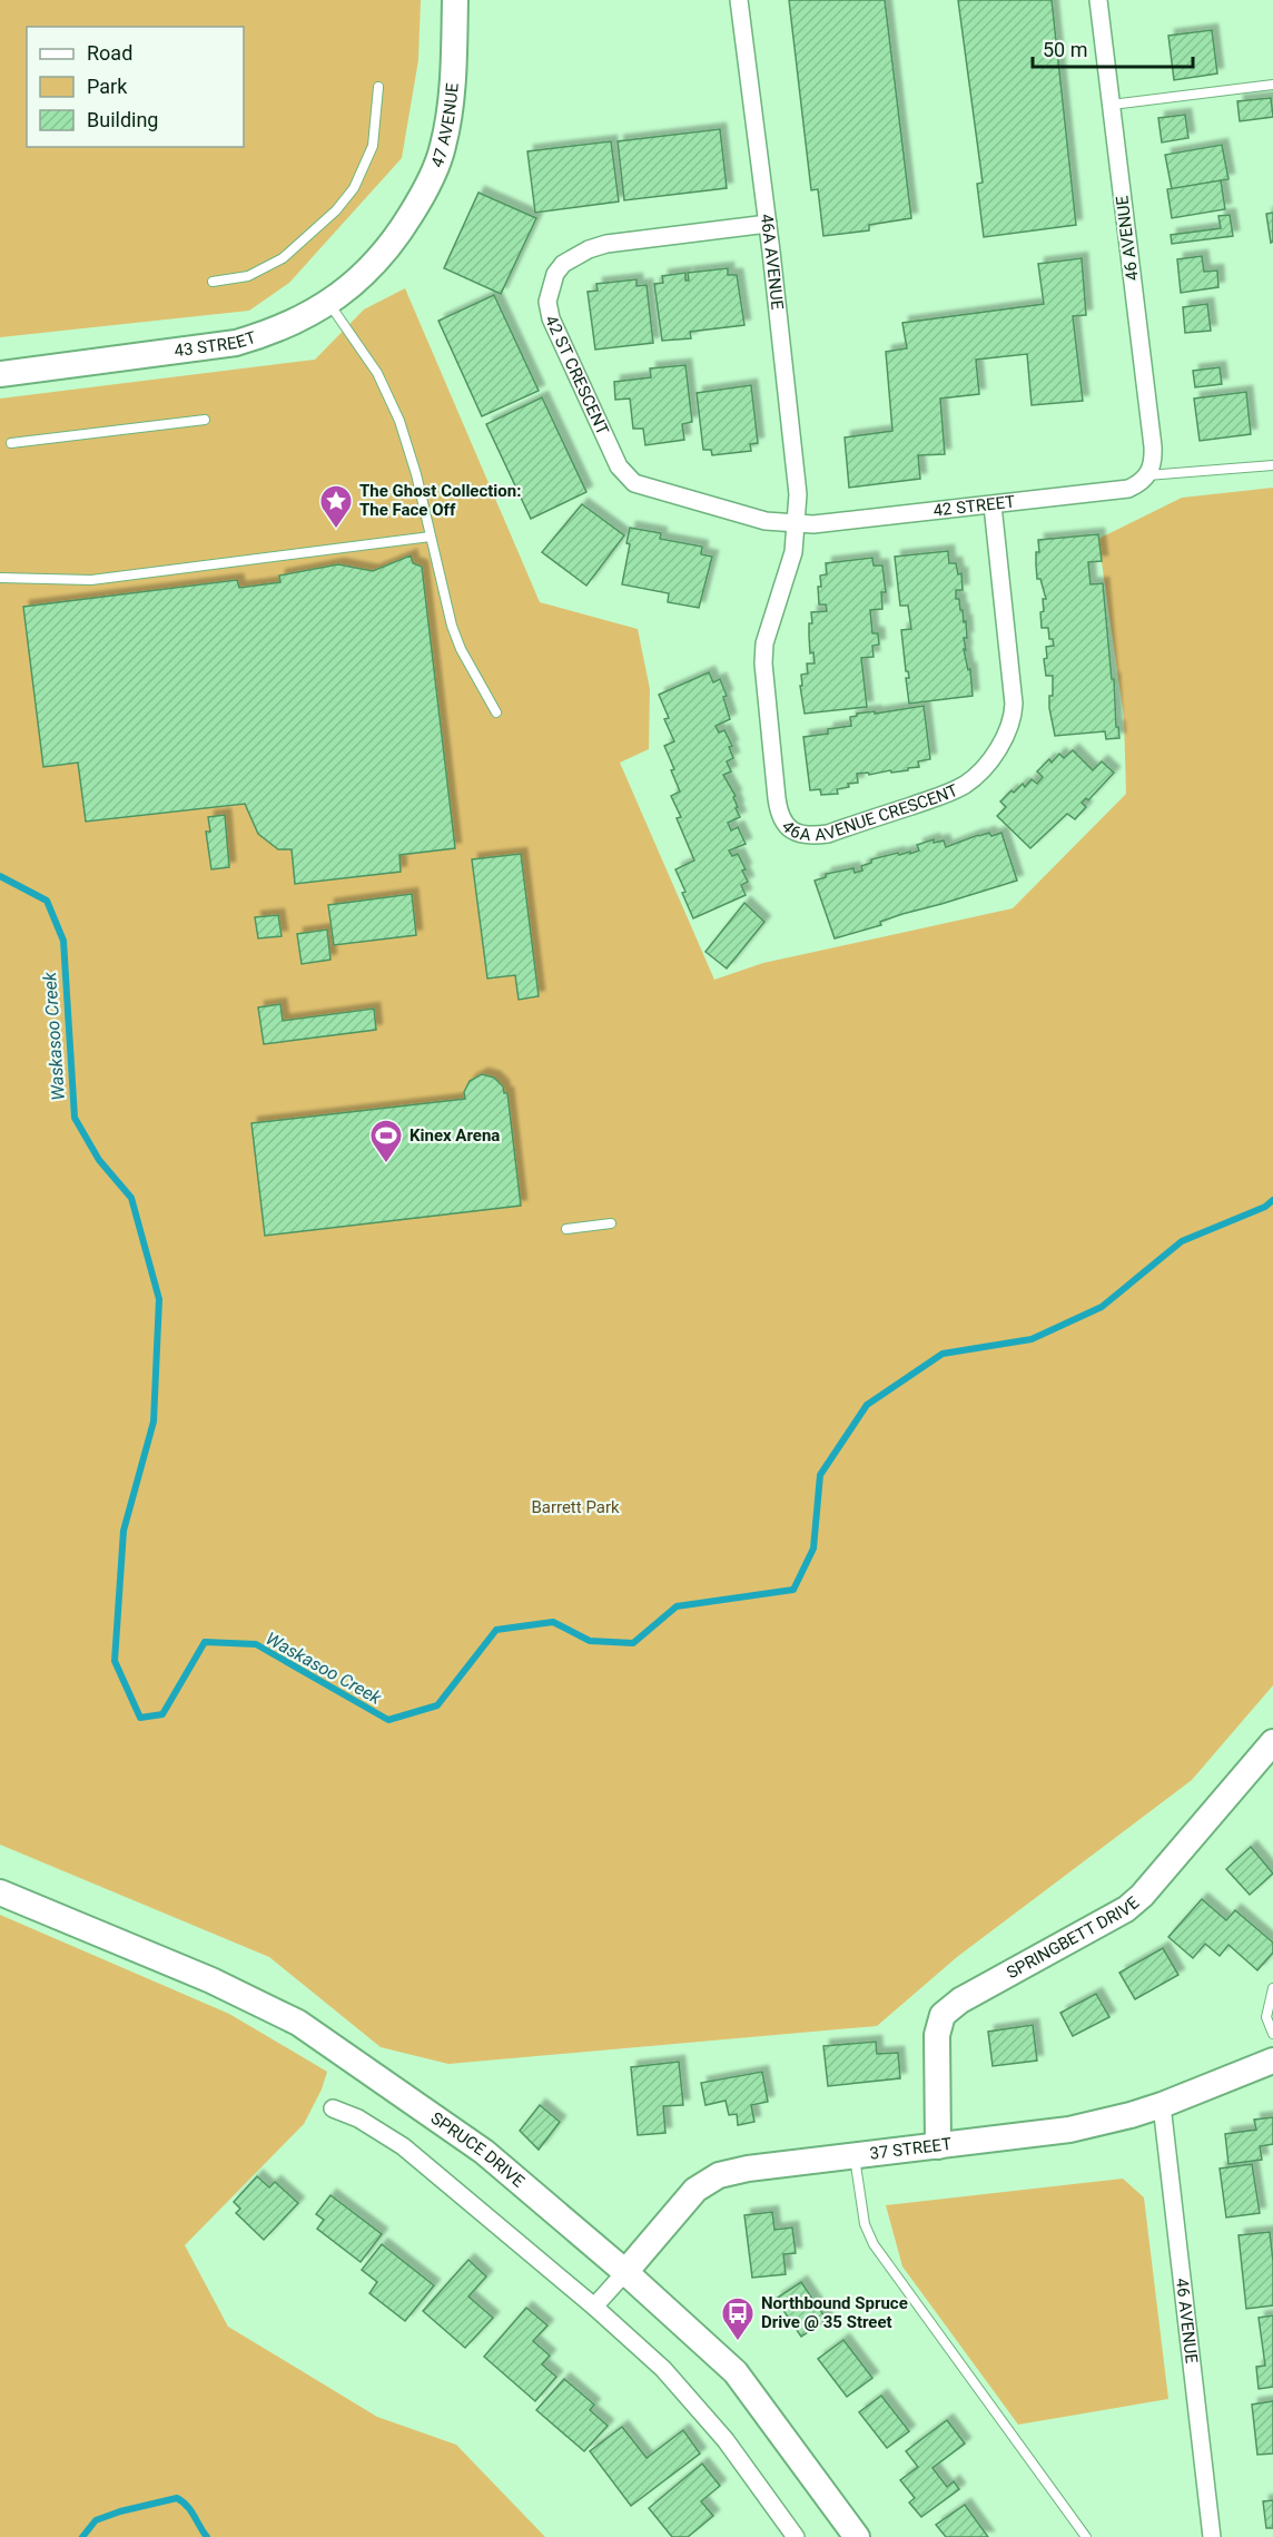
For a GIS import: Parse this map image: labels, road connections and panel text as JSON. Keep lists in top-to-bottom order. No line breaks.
{"streets":{"street":["47 AVENUE","46 AVENUE","46A AVENUE","43 STREET","42 ST CRESCENT","42 STREET","46A AVENUE CRESCENT","SPRINGBETT DRIVE","37 STREET","SPRUCE DRIVE"]},"crossings":[["47 AVENUE","43 STREET"],["46 AVENUE","42 STREET"],["46 AVENUE","37 STREET"],["46A AVENUE","42 ST CRESCENT"],["46A AVENUE","42 STREET"],["46A AVENUE","46A AVENUE CRESCENT"],["42 ST CRESCENT","42 STREET"],["42 ST CRESCENT","46A AVENUE CRESCENT"],["42 STREET","46A AVENUE CRESCENT"],["SPRINGBETT DRIVE","37 STREET"],["37 STREET","SPRUCE DRIVE"]],"water":["Waskasoo Creek"],"parks":["Barrett Park"],"places":{"place":["The Ghost Collection: The Face Off"],"sports":["Kinex Arena"],"bus stop":["Northbound Spruce Drive @ 35 Street"]},"legend":["Road","Park","Building"],"scale_bar":"50 m"}
